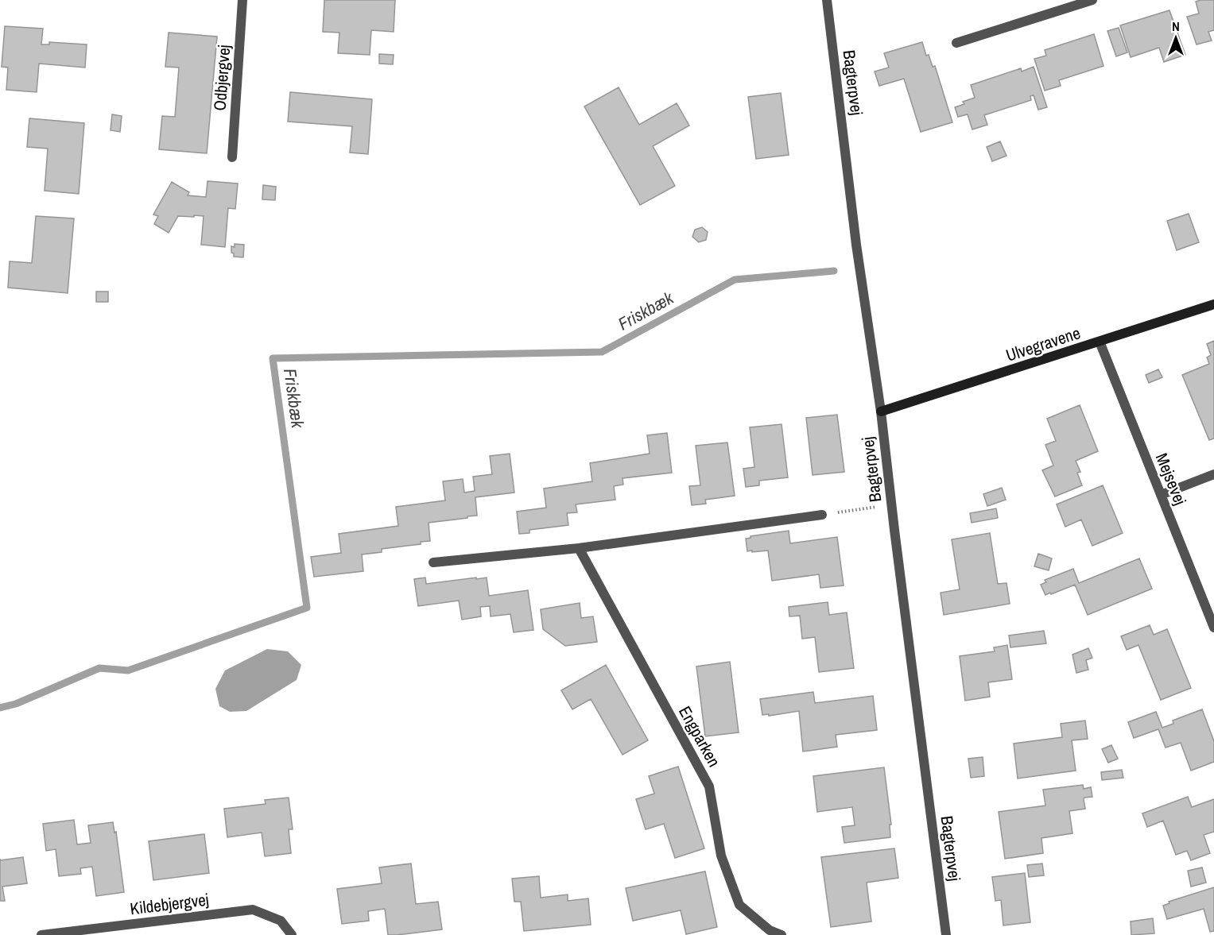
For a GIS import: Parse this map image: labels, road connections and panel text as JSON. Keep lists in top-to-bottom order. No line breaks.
{"streets":{"street":["Odbjergvej","Bagterpvej","Ulvegravene","Mejsevej","Engparken","Kildebjergvej"]},"crossings":[["Bagterpvej","Ulvegravene"],["Ulvegravene","Mejsevej"]],"water":["Friskbæk"],"north":"top"}
